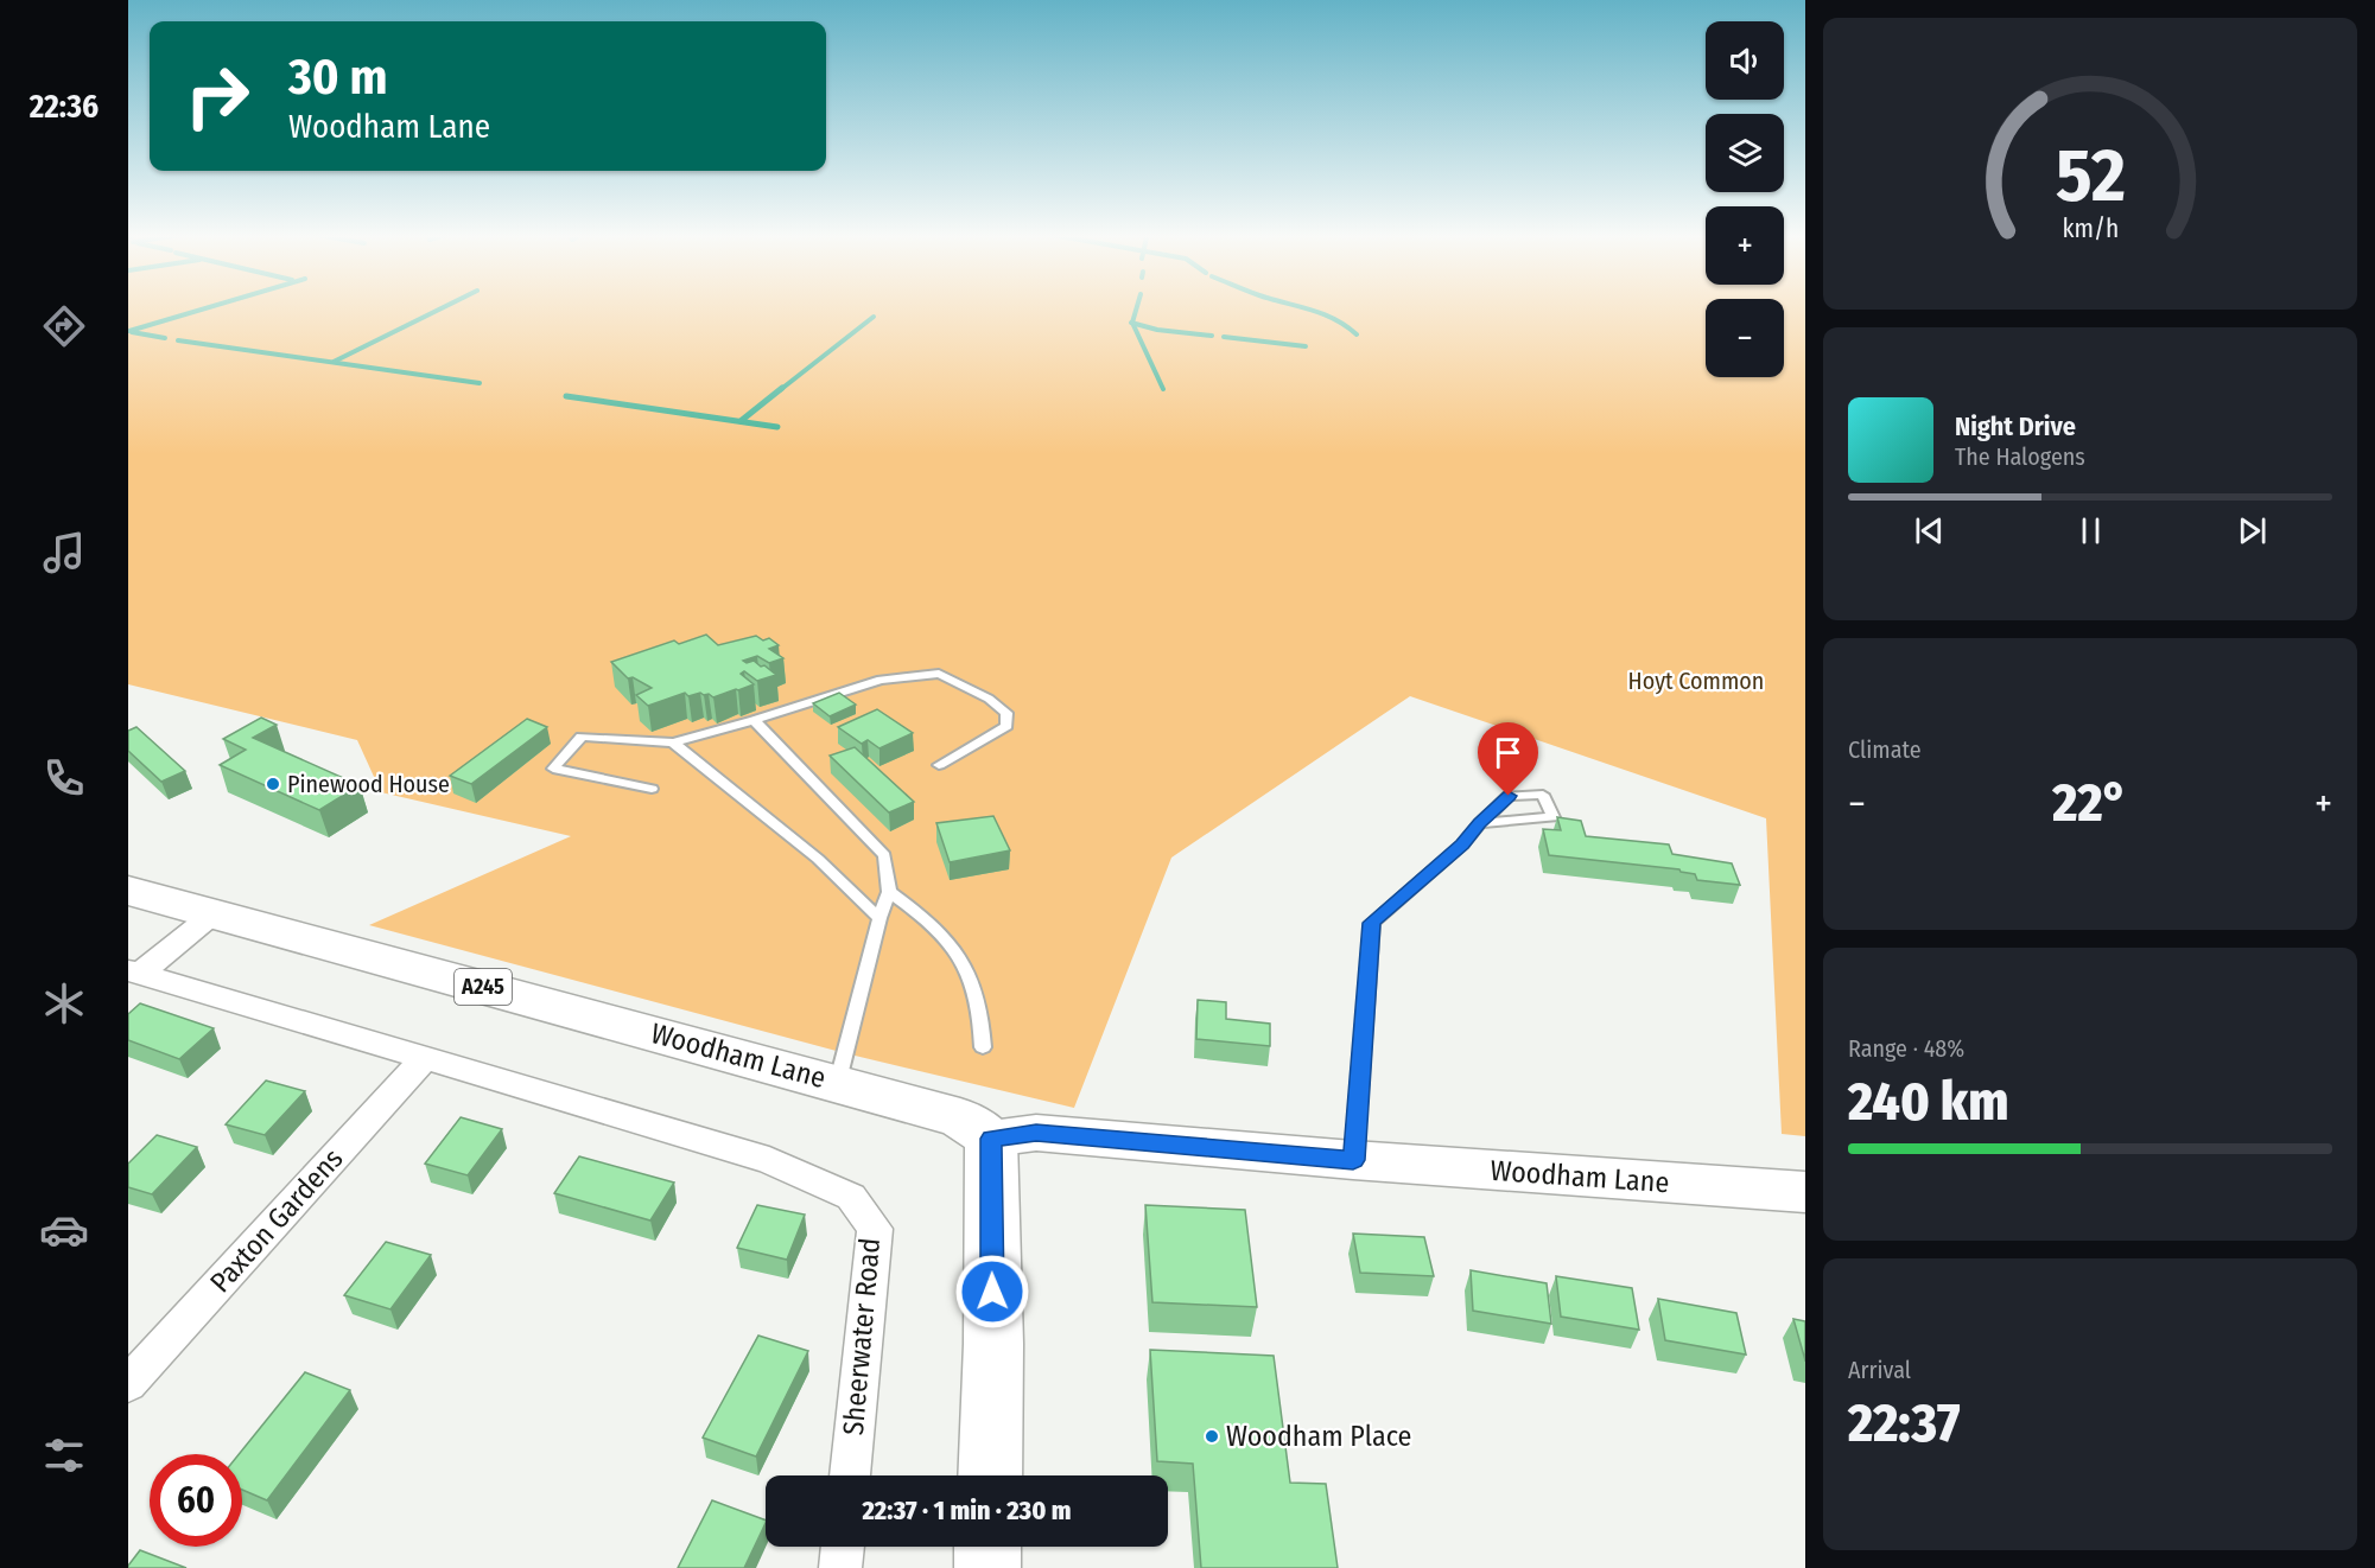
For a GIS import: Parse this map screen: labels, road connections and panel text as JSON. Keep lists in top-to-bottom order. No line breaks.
{"streets":{"main road":["A245","Woodham Lane"],"street":["Paxton Gardens","Sheerwater Road"]},"crossings":[["Paxton Gardens","Sheerwater Road"]],"parks":["Hoyt Common"],"places":["Pinewood House","Woodham Place"],"page":{"tabs":"22:36","map_buttons":["+","−"],"turn":["30 m","Woodham Lane"],"song":["Night Drive","The Halogens"],"tile":["Climate",["Range · 48%","240 km"],["Arrival","22:37"]],"heat":["−","22°","+"],"limit":"60","trip":"22:37 · 1 min · 230 m","gauge":["52","km/h"]}}
